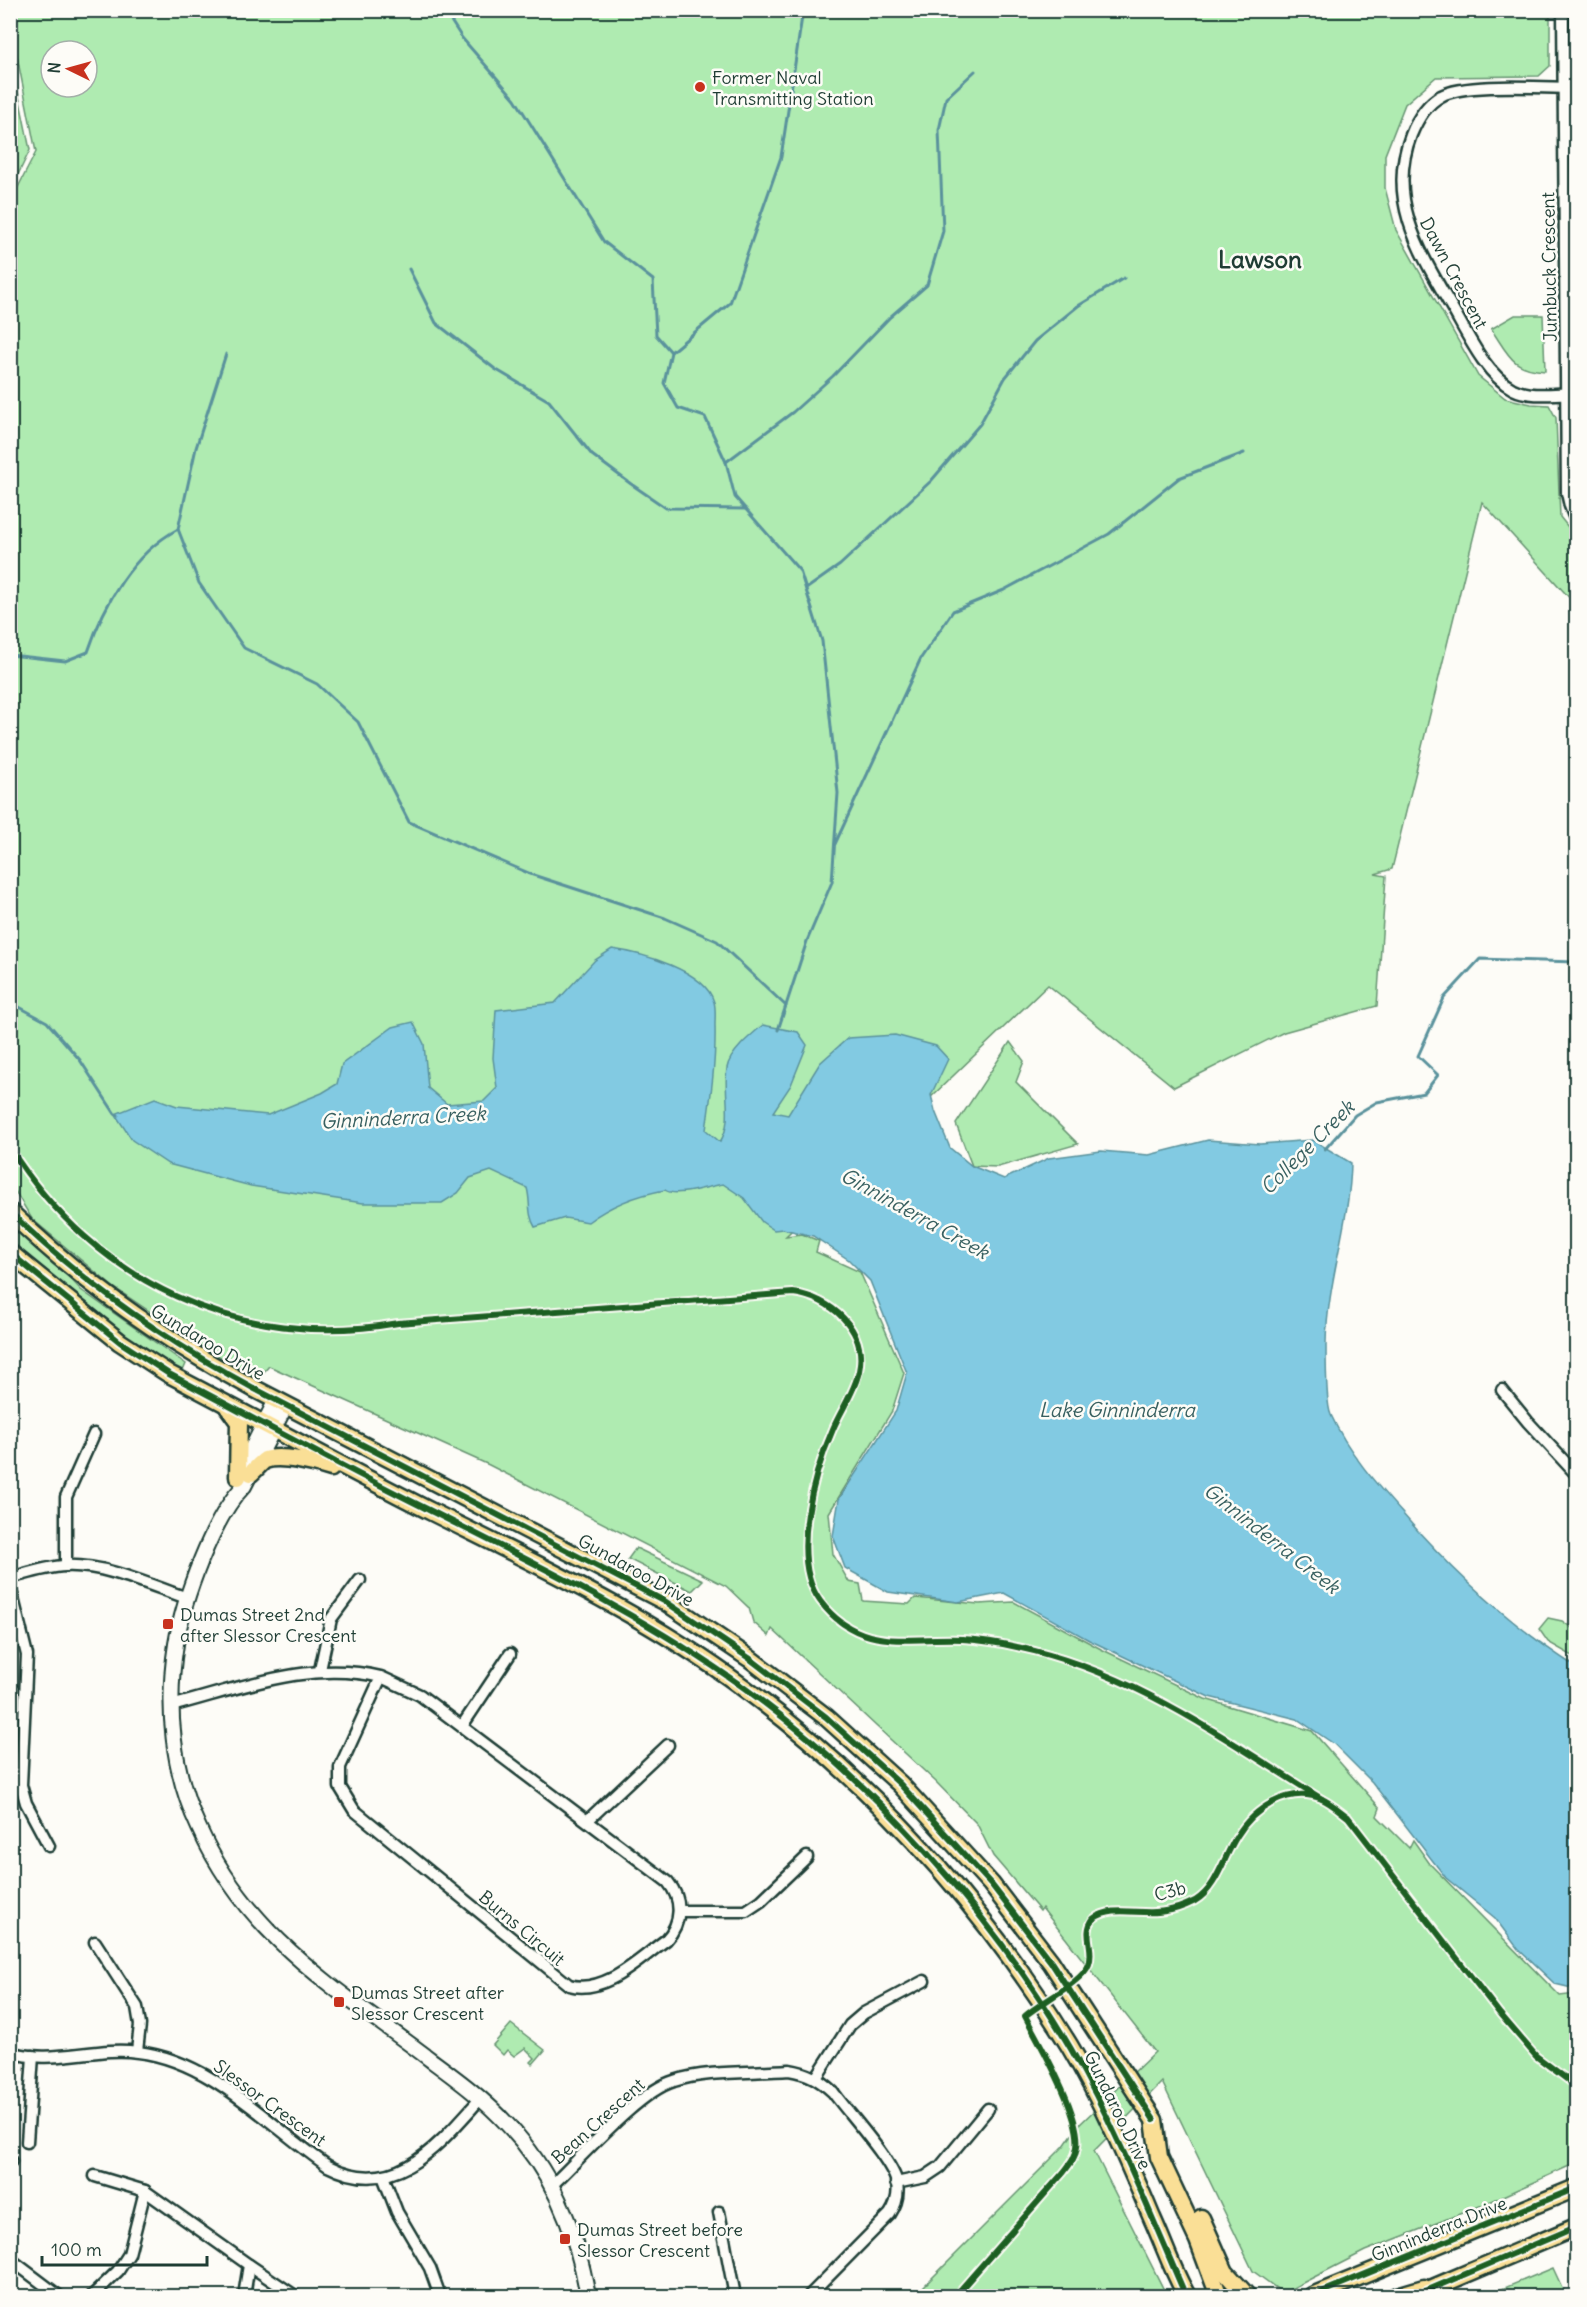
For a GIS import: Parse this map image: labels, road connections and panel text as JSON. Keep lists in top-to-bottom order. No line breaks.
{"streets":{"main road":["Gundaroo Drive","Ginninderra Drive"],"street":["Jumbuck Crescent","Dawn Crescent","Burns Circuit","Slessor Crescent","Bean Crescent"],"cycle path":["C3b"]},"crossings":[["Jumbuck Crescent","Dawn Crescent"]],"districts":["Lawson"],"water":["Ginninderra Creek","College Creek","Lake Ginninderra"],"places":{"other":["Former Naval Transmitting Station"],"transit":["Dumas Street 2nd after Slessor Crescent","Dumas Street after Slessor Crescent","Dumas Street before Slessor Crescent"]},"scale_bar":"100 m","north":"left"}
